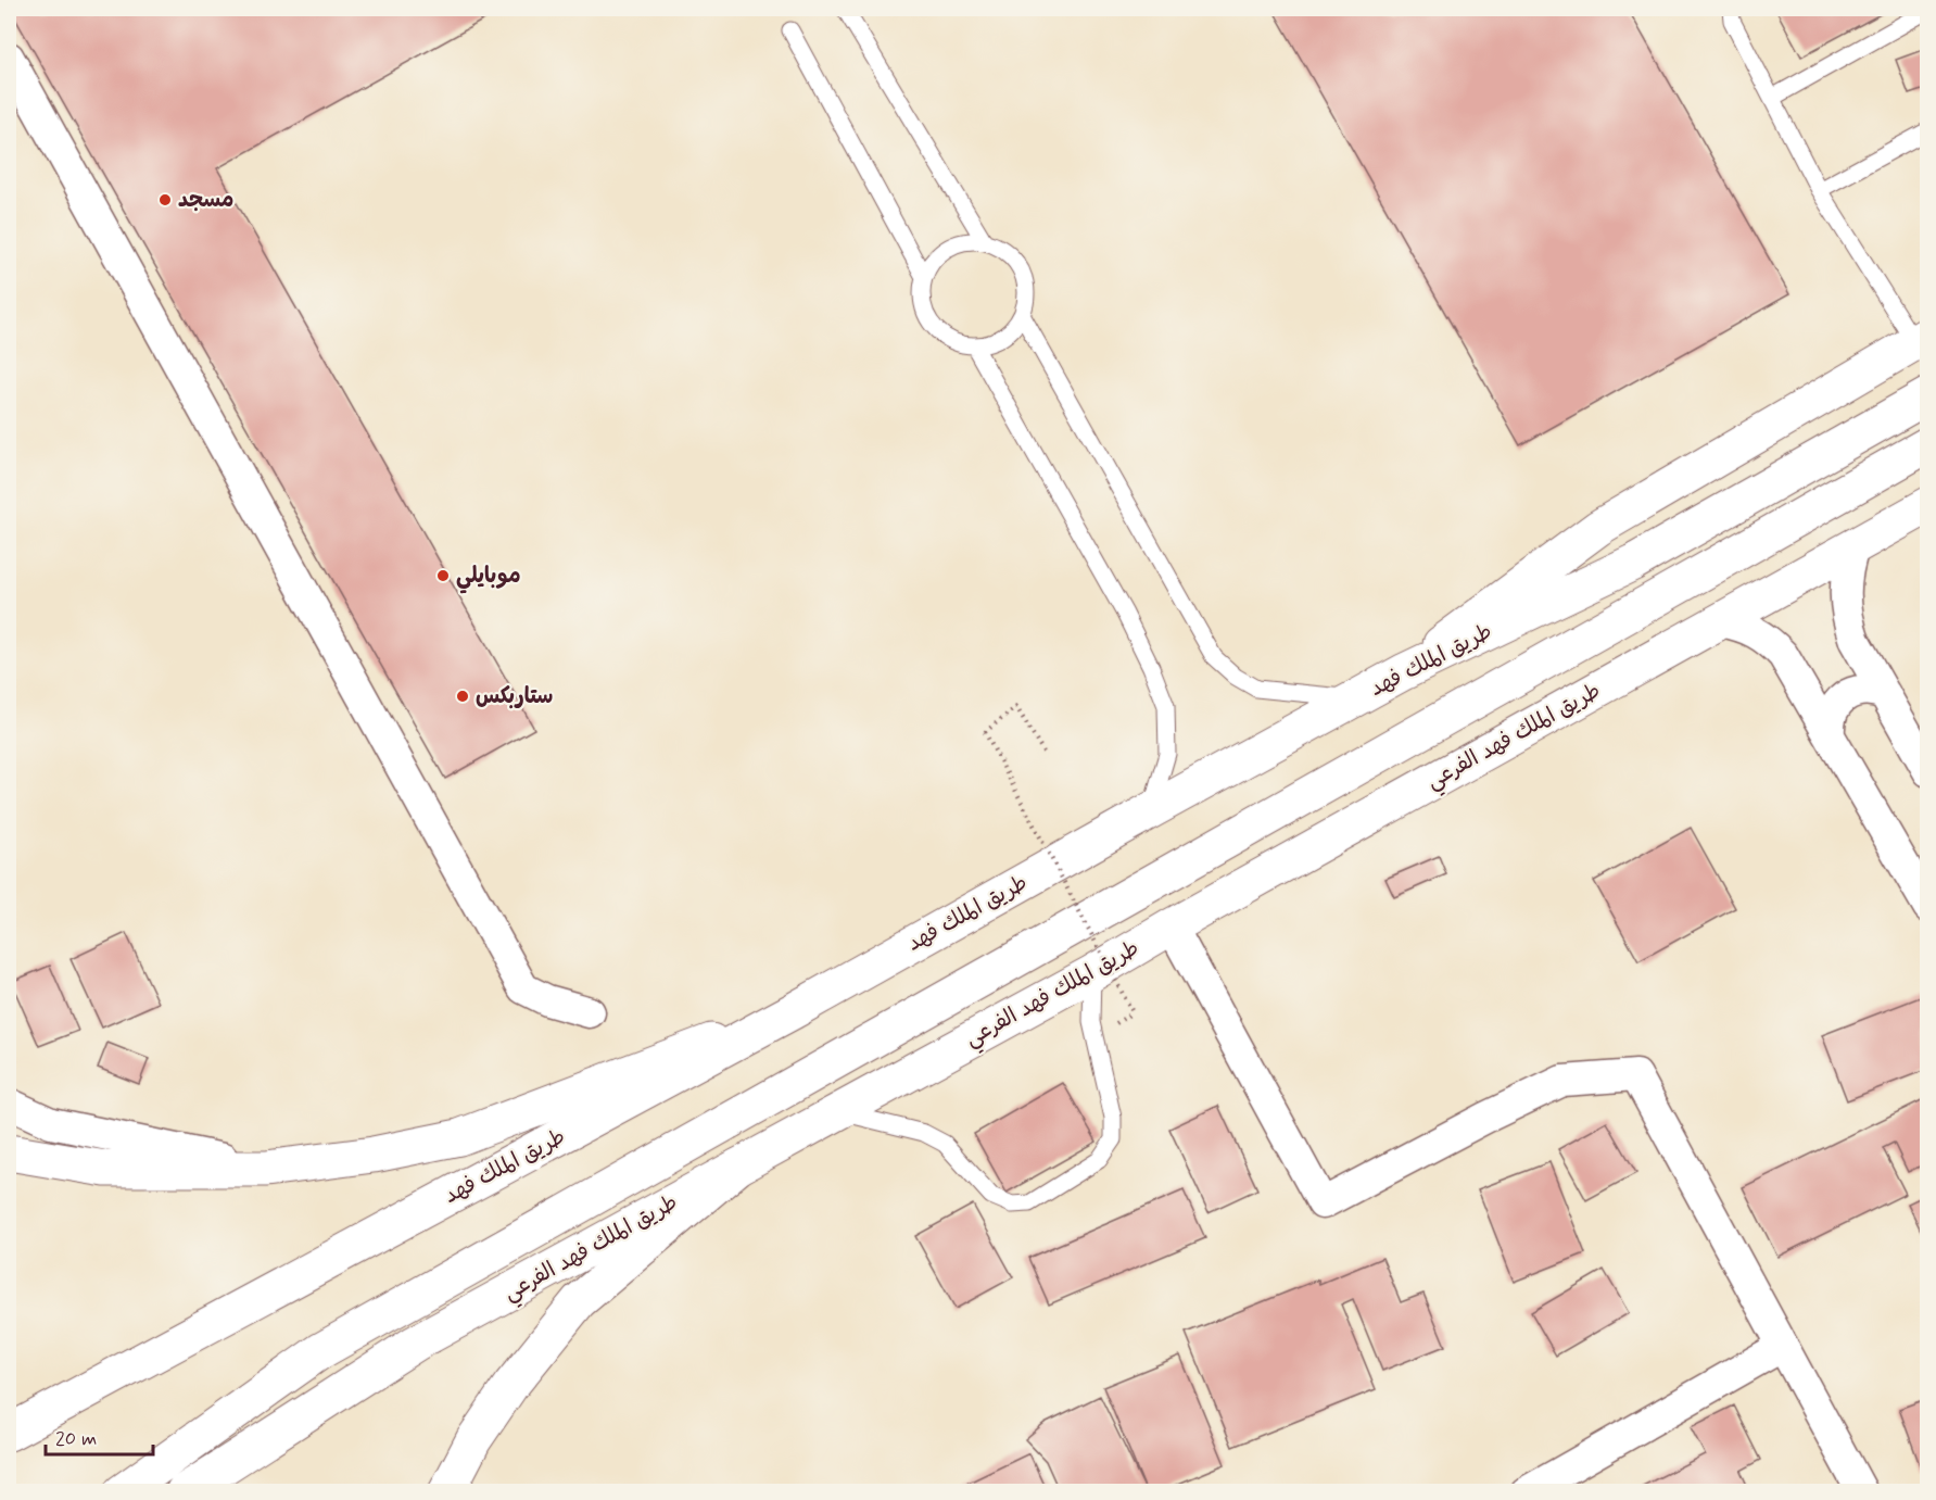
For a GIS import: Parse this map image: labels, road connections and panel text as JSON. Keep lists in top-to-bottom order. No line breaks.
{"streets":{"main road":["طريق الملك فهد","طريق الملك فهد الفرعي"]},"places":["مسجد","موبايلي","ستاربكس"],"scale_bar":"20 m"}
